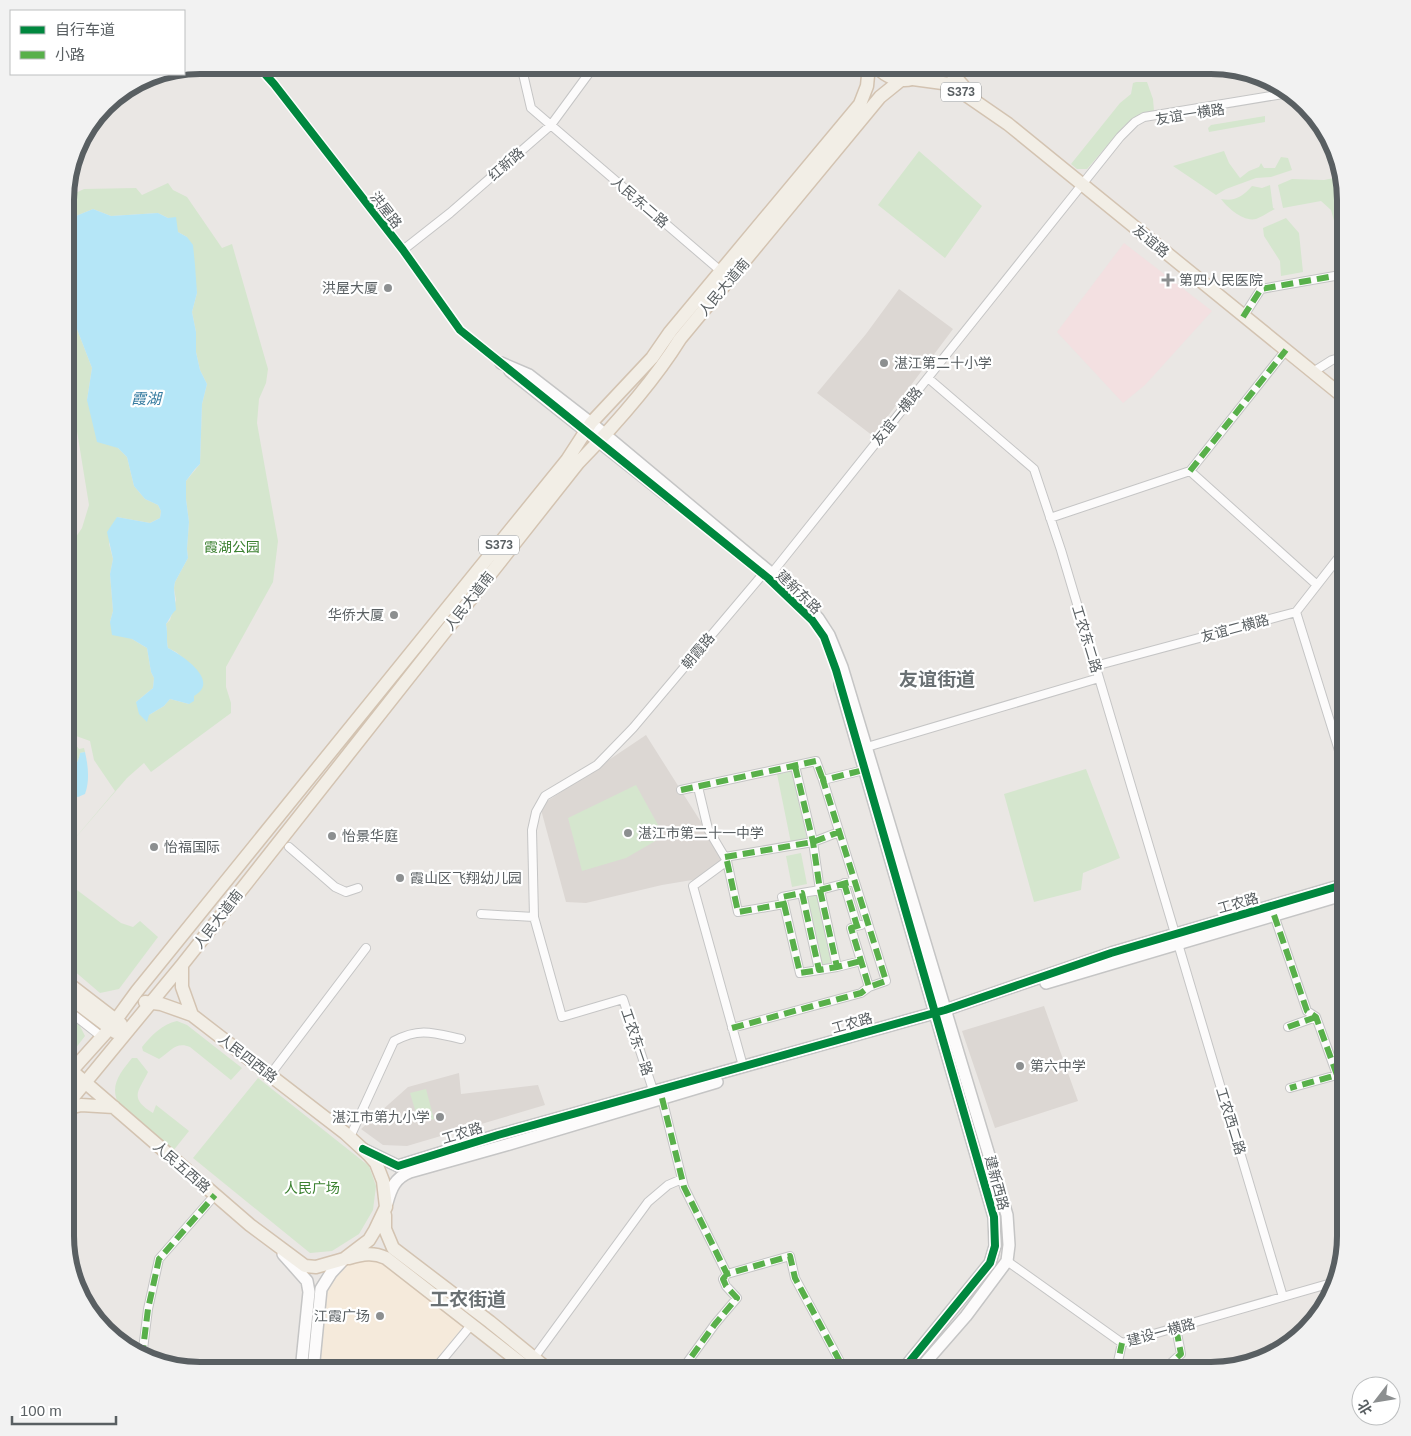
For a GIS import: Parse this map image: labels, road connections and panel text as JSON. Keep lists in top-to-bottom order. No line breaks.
{"streets":{"main road":["S373","友谊路","人民大道南","人民四西路","人民五西路"],"street":["友谊一横路","红新路","人民东二路","洪屋路","建新东路","友谊二横路","工农东二路","朝霞路","工农路","工农东一路","工农西二路","建新西路","建设一横路"]},"crossings":[["S373","友谊路"],["S373","人民大道南"],["友谊一横路","友谊路"],["友谊一横路","建新东路"],["友谊一横路","工农东二路"],["友谊一横路","朝霞路"],["红新路","人民东二路"],["红新路","洪屋路"],["人民东二路","人民大道南"],["洪屋路","建新东路"],["友谊路","人民大道南"],["人民大道南","建新东路"],["人民大道南","人民四西路"],["人民大道南","人民五西路"],["建新东路","朝霞路"],["建新东路","工农路"],["建新东路","建新西路"],["友谊二横路","工农东二路"],["工农东二路","工农路"],["工农东二路","工农西二路"],["朝霞路","工农东一路"],["工农路","工农东一路"],["工农路","人民四西路"],["工农路","工农西二路"],["工农路","建新西路"],["工农西二路","建设一横路"],["建新西路","建设一横路"]],"districts":["友谊街道","工农街道"],"water":["霞湖"],"parks":["霞湖公园","人民广场"],"places":{"health":["第四人民医院"],"other":["洪屋大厦","湛江第二十小学","华侨大厦","湛江市第二十一中学","怡景华庭","怡福国际","霞山区飞翔幼儿园","第六中学","湛江市第九小学","江霞广场"]},"legend":["自行车道","小路"],"scale_bar":"100 m","north":"bottom left"}
